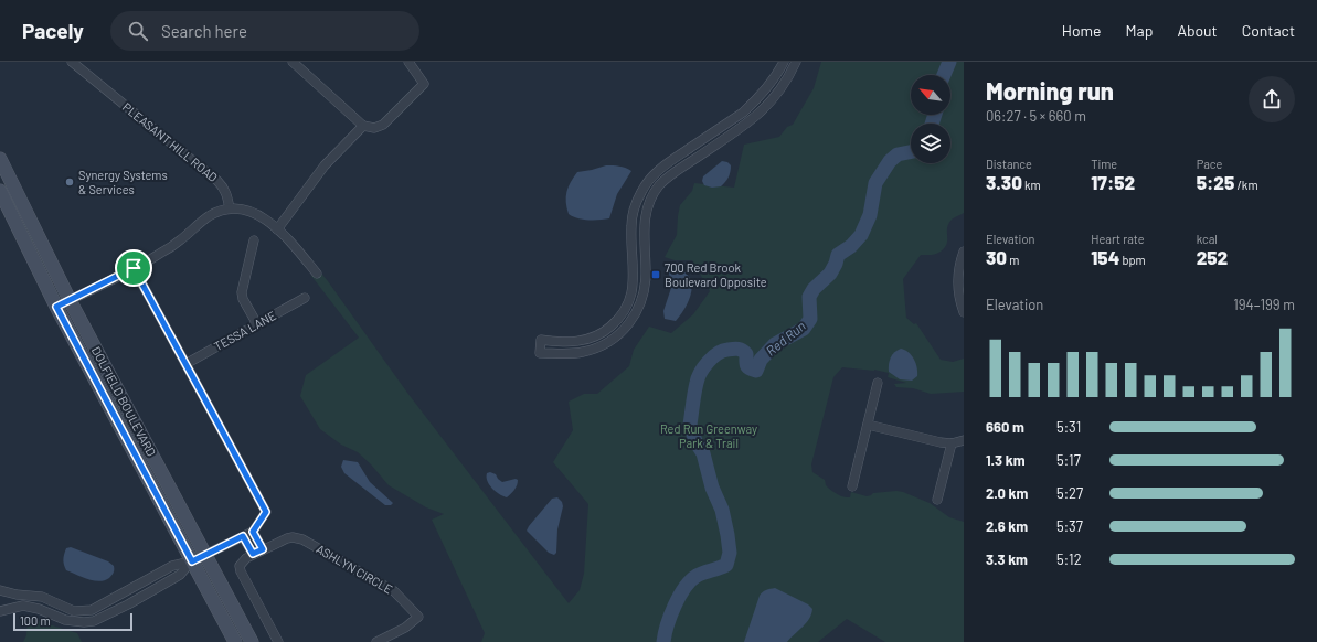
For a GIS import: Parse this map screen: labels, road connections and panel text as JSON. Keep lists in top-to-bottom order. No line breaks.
{"streets":{"main road":["DOLFIELD BOULEVARD"],"street":["PLEASANT HILL ROAD","TESSA LANE","ASHLYN CIRCLE"]},"water":["Red Run"],"parks":["Red Run Greenway Park & Trail"],"places":{"other":["Synergy Systems & Services"],"transit":["700 Red Brook Boulevard Opposite"]},"scale_bar":"100 m","north":"top left","page":{"header":"Pacely","search":"Search here","nav":["Home","Map","About","Contact"],"heading":["Morning run","06:27 · 5 × 660 m"],"stats":[["Distance","3.30 km"],["Time","17:52"],["Pace","5:25 /km"],["Elevation","30 m"],["Heart rate","154 bpm"],["kcal","252"]],"chart":["Elevation","194–199 m"],"list":[{"name":"660 m","note":"5:31"},{"name":"1.3 km","note":"5:17"},{"name":"2.0 km","note":"5:27"},{"name":"2.6 km","note":"5:37"},{"name":"3.3 km","note":"5:12"}],"scale":"100 m"}}
